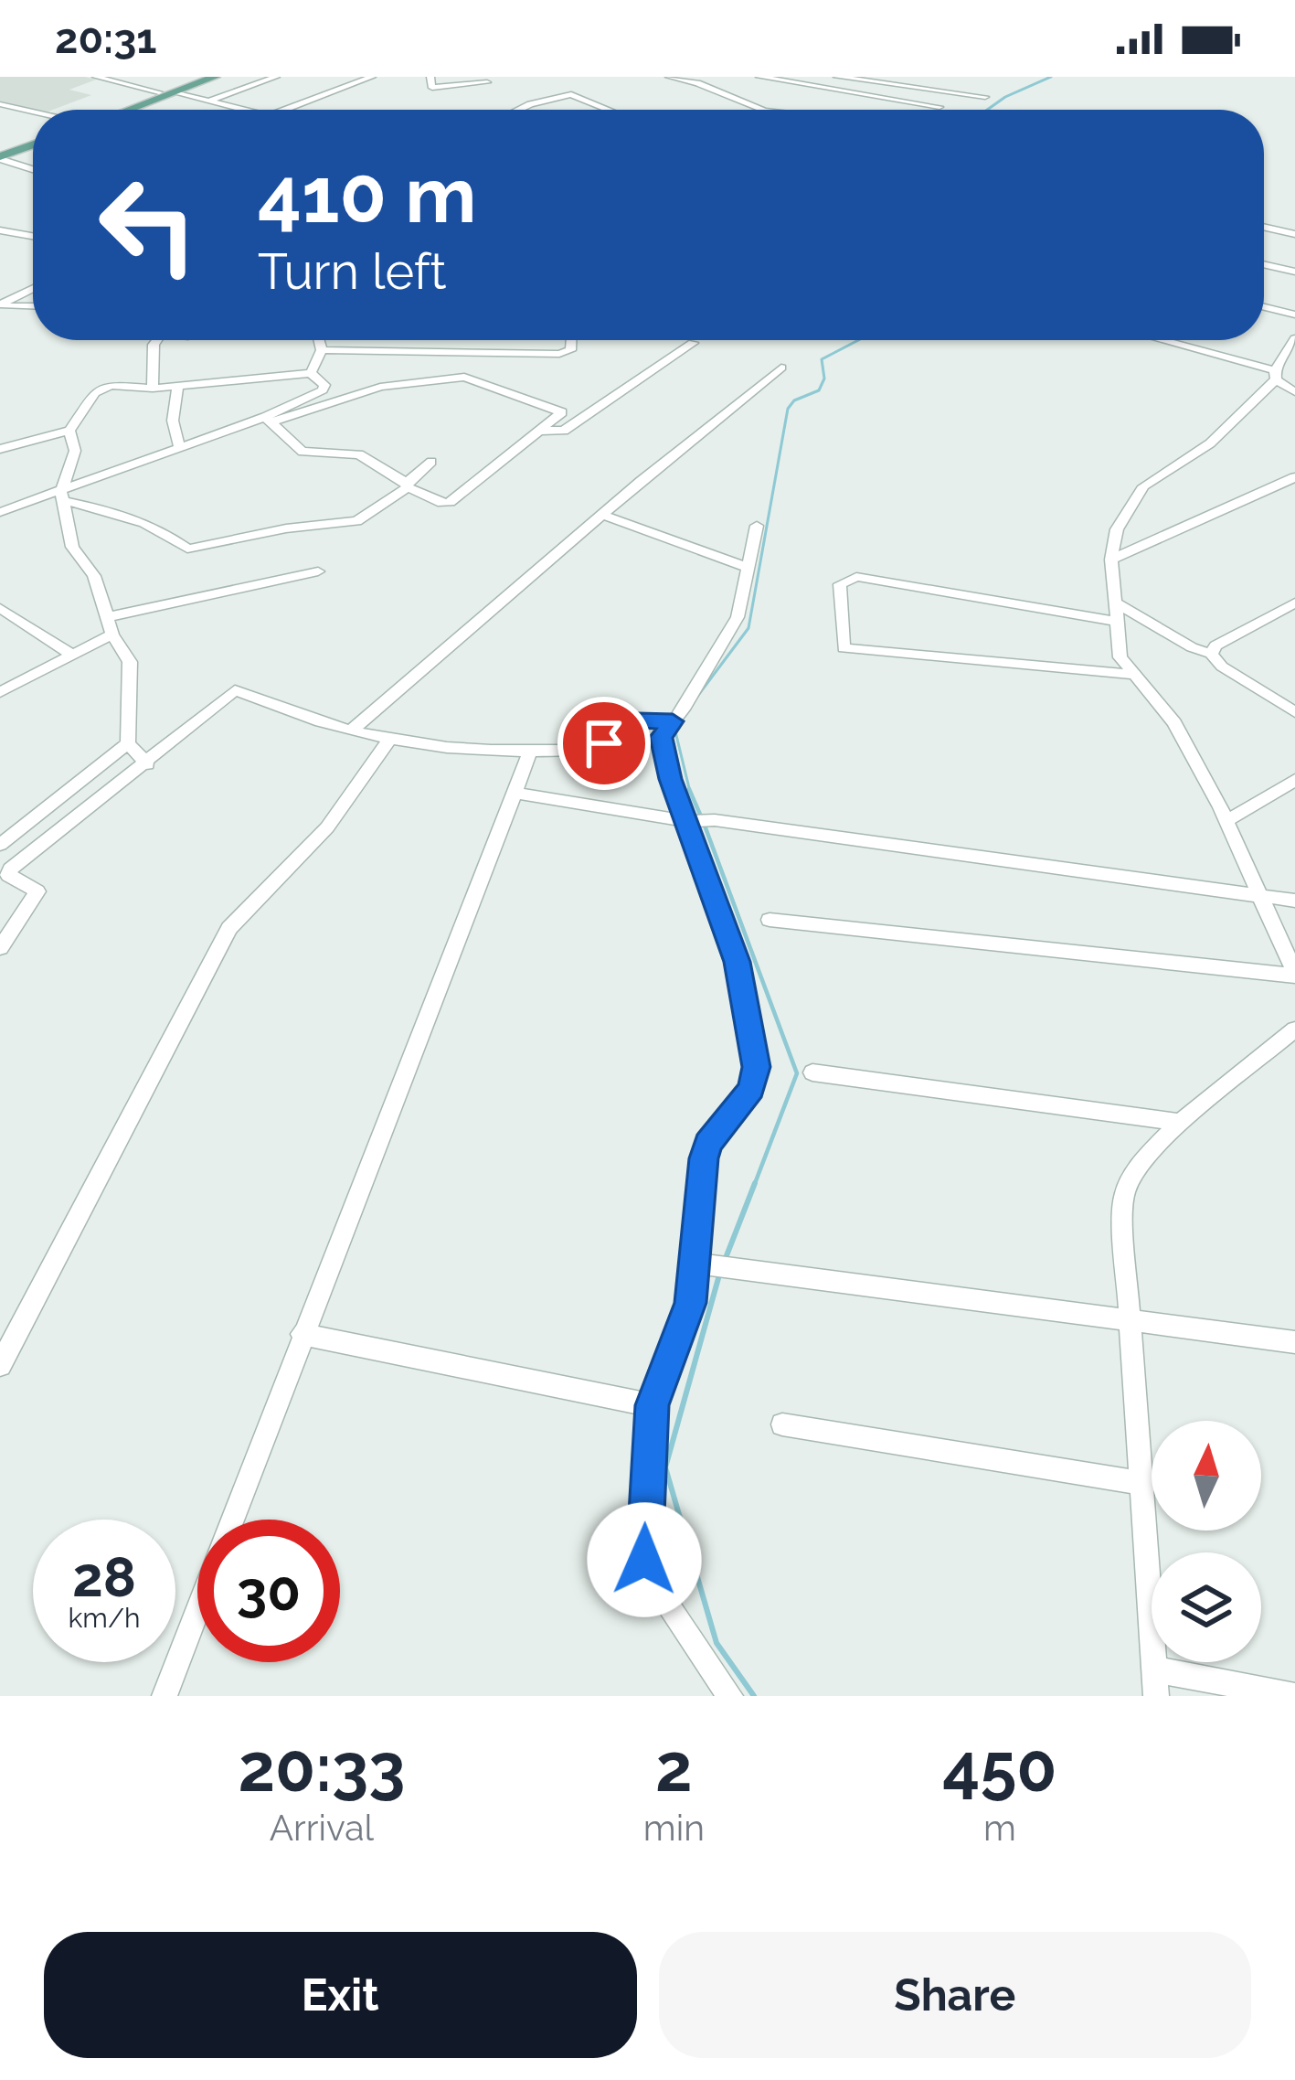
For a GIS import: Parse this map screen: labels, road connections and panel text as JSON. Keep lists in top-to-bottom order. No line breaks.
{"north":"top","page":{"status":"20:31","turn":["410 m","Turn left"],"speed":"28 km/h","limit":"30","eta":["20:33","Arrival","2","min","450","m"],"buttons":["Exit","Share"]}}
